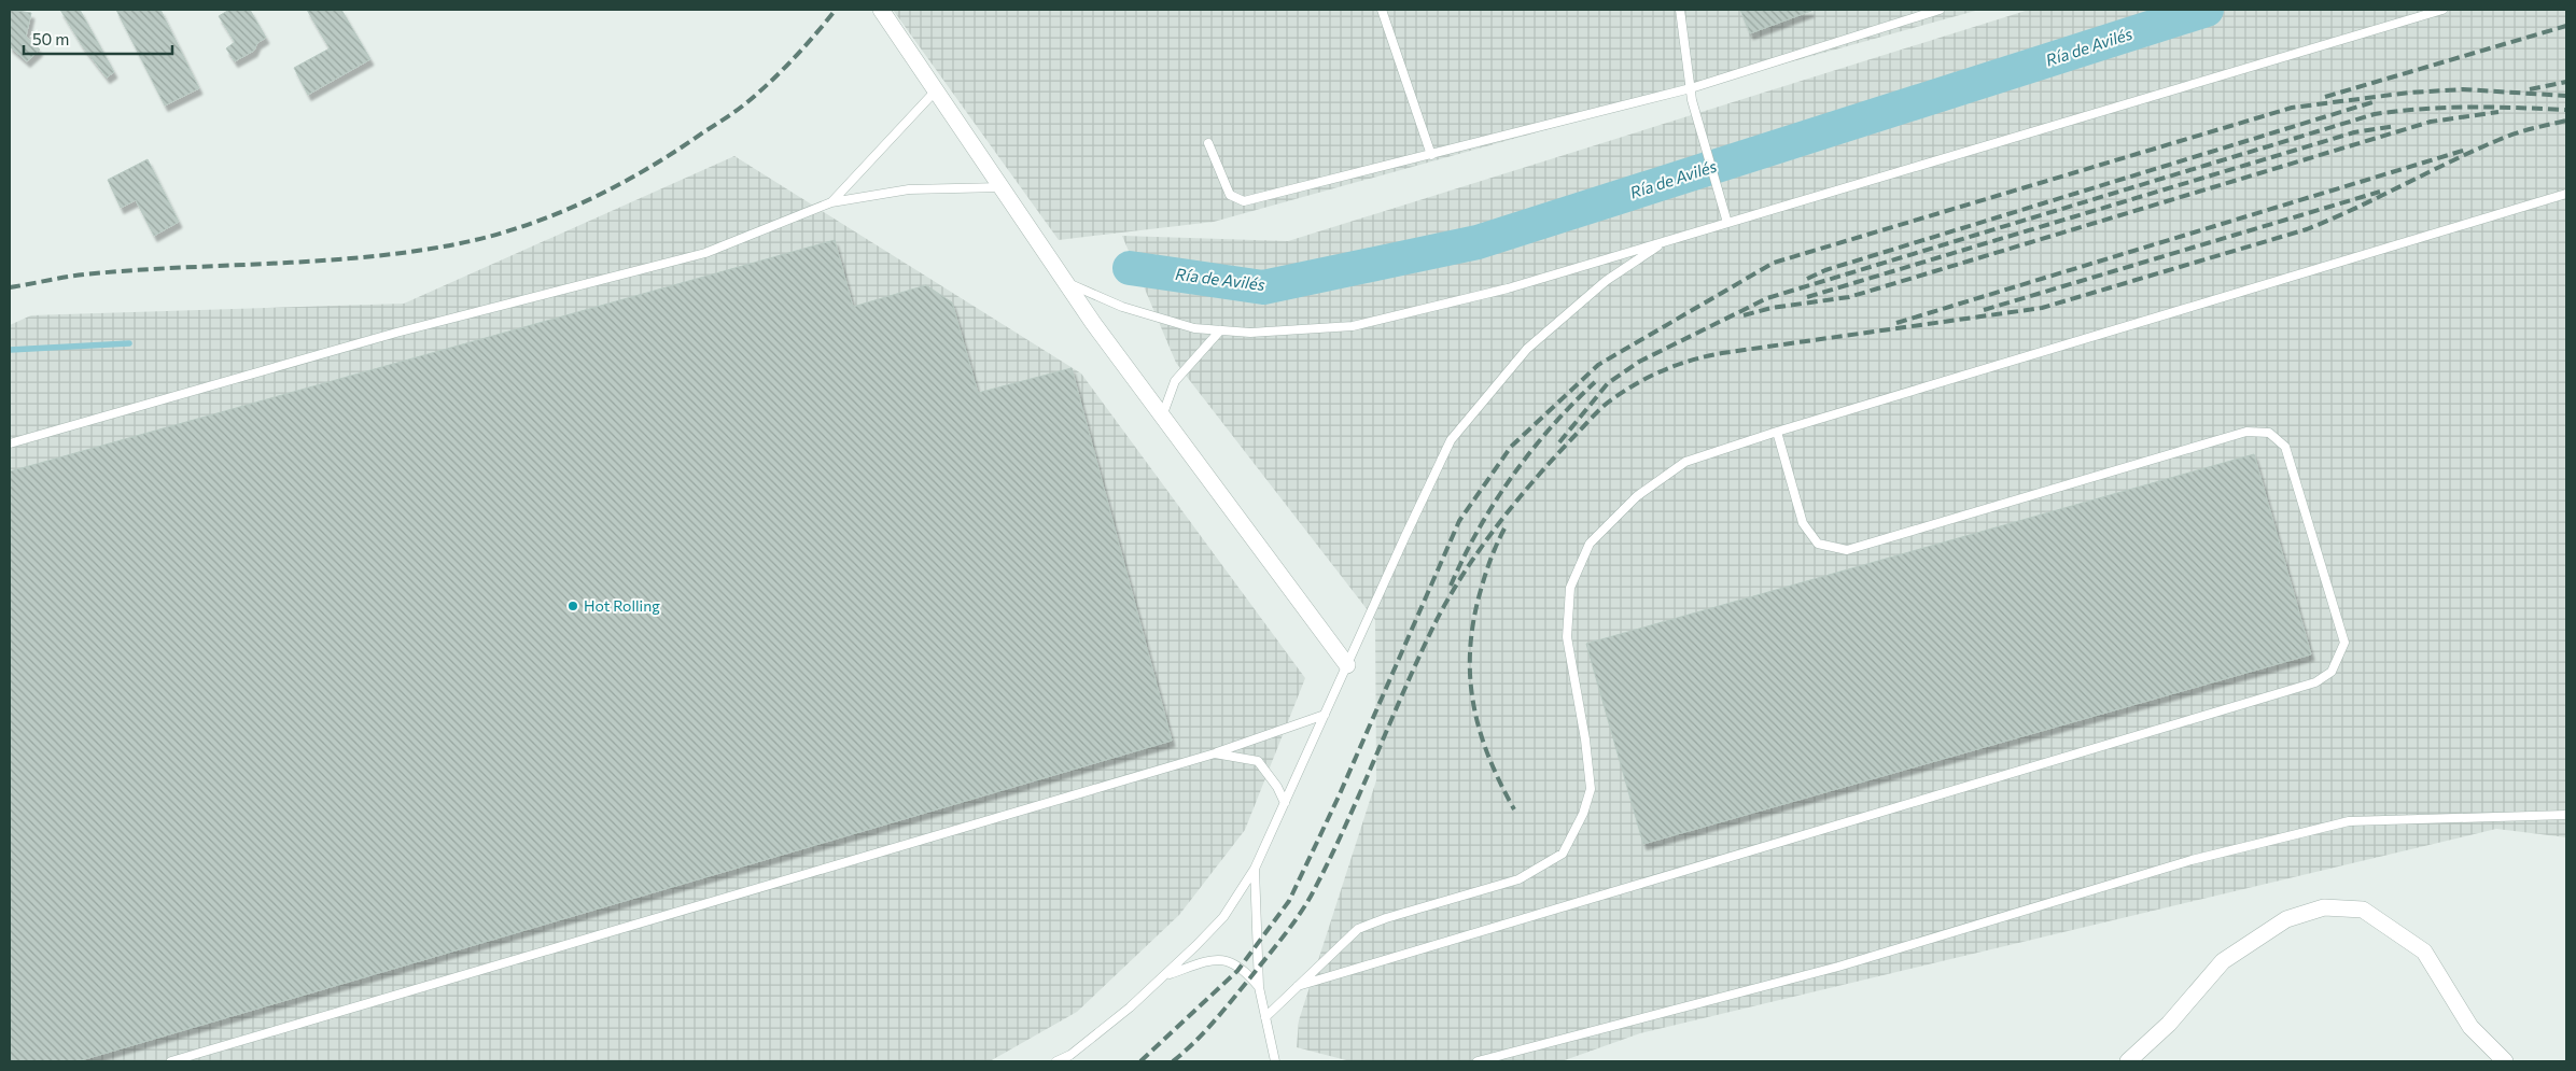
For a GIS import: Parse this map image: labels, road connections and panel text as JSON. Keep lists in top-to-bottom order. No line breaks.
{"water":["Ría de Avilés"],"places":["Hot Rolling"],"scale_bar":"50 m"}
